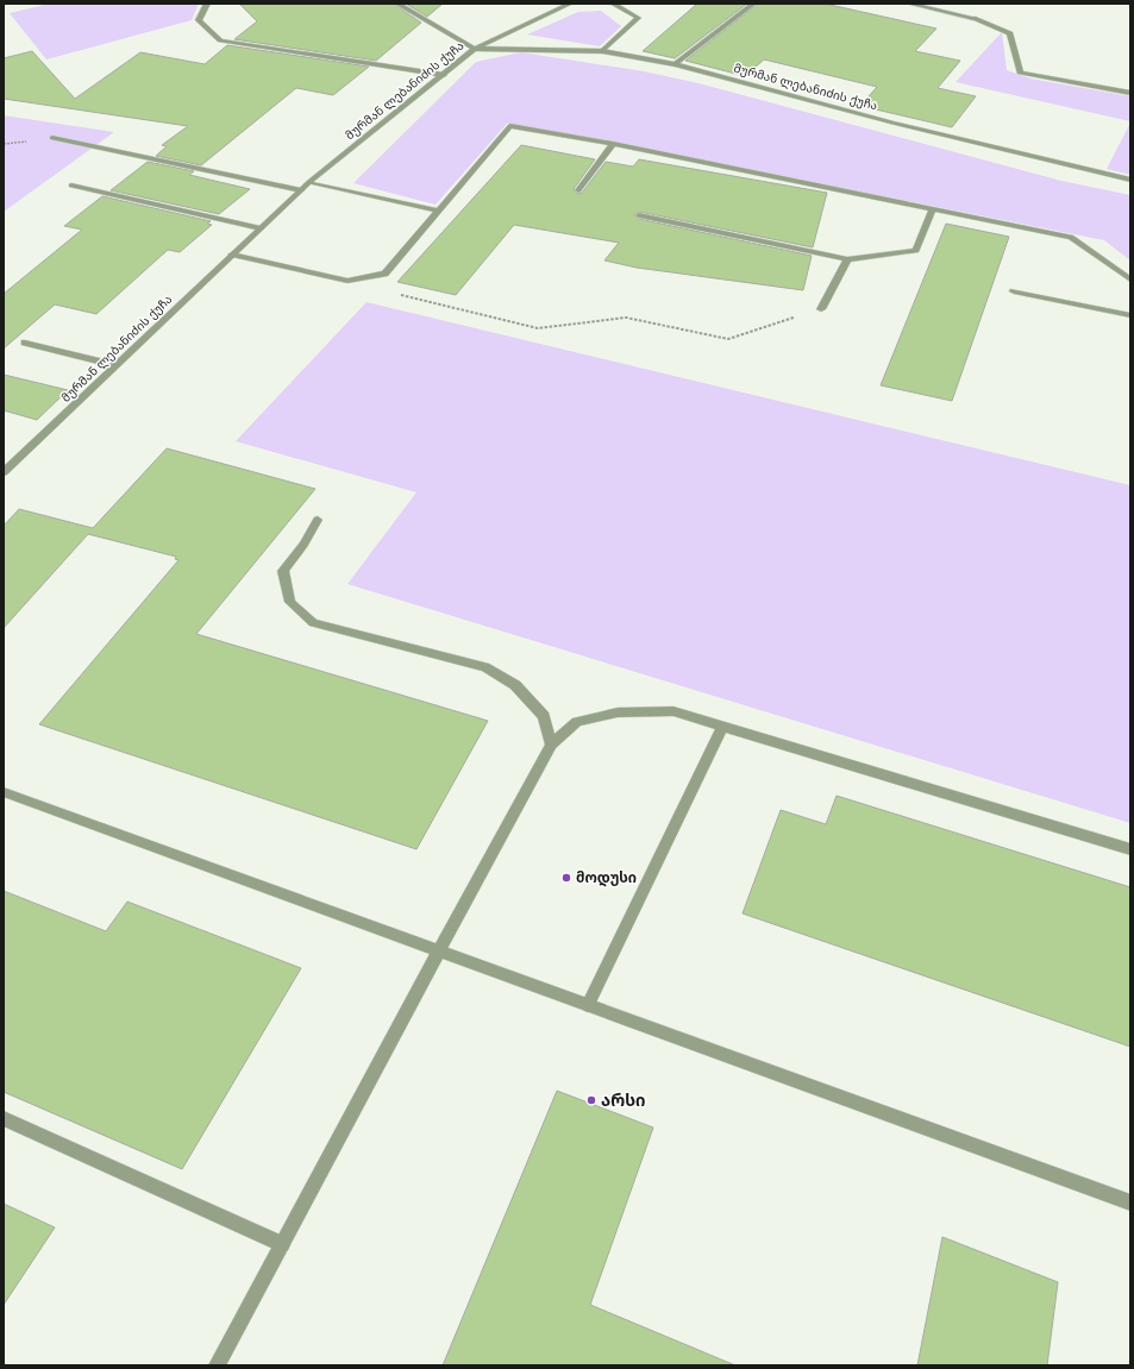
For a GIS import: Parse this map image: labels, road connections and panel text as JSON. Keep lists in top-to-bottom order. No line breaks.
{"streets":{"street":["მურმან ლებანიძის ქუჩა"]},"places":["მოდუსი","არსი"]}
